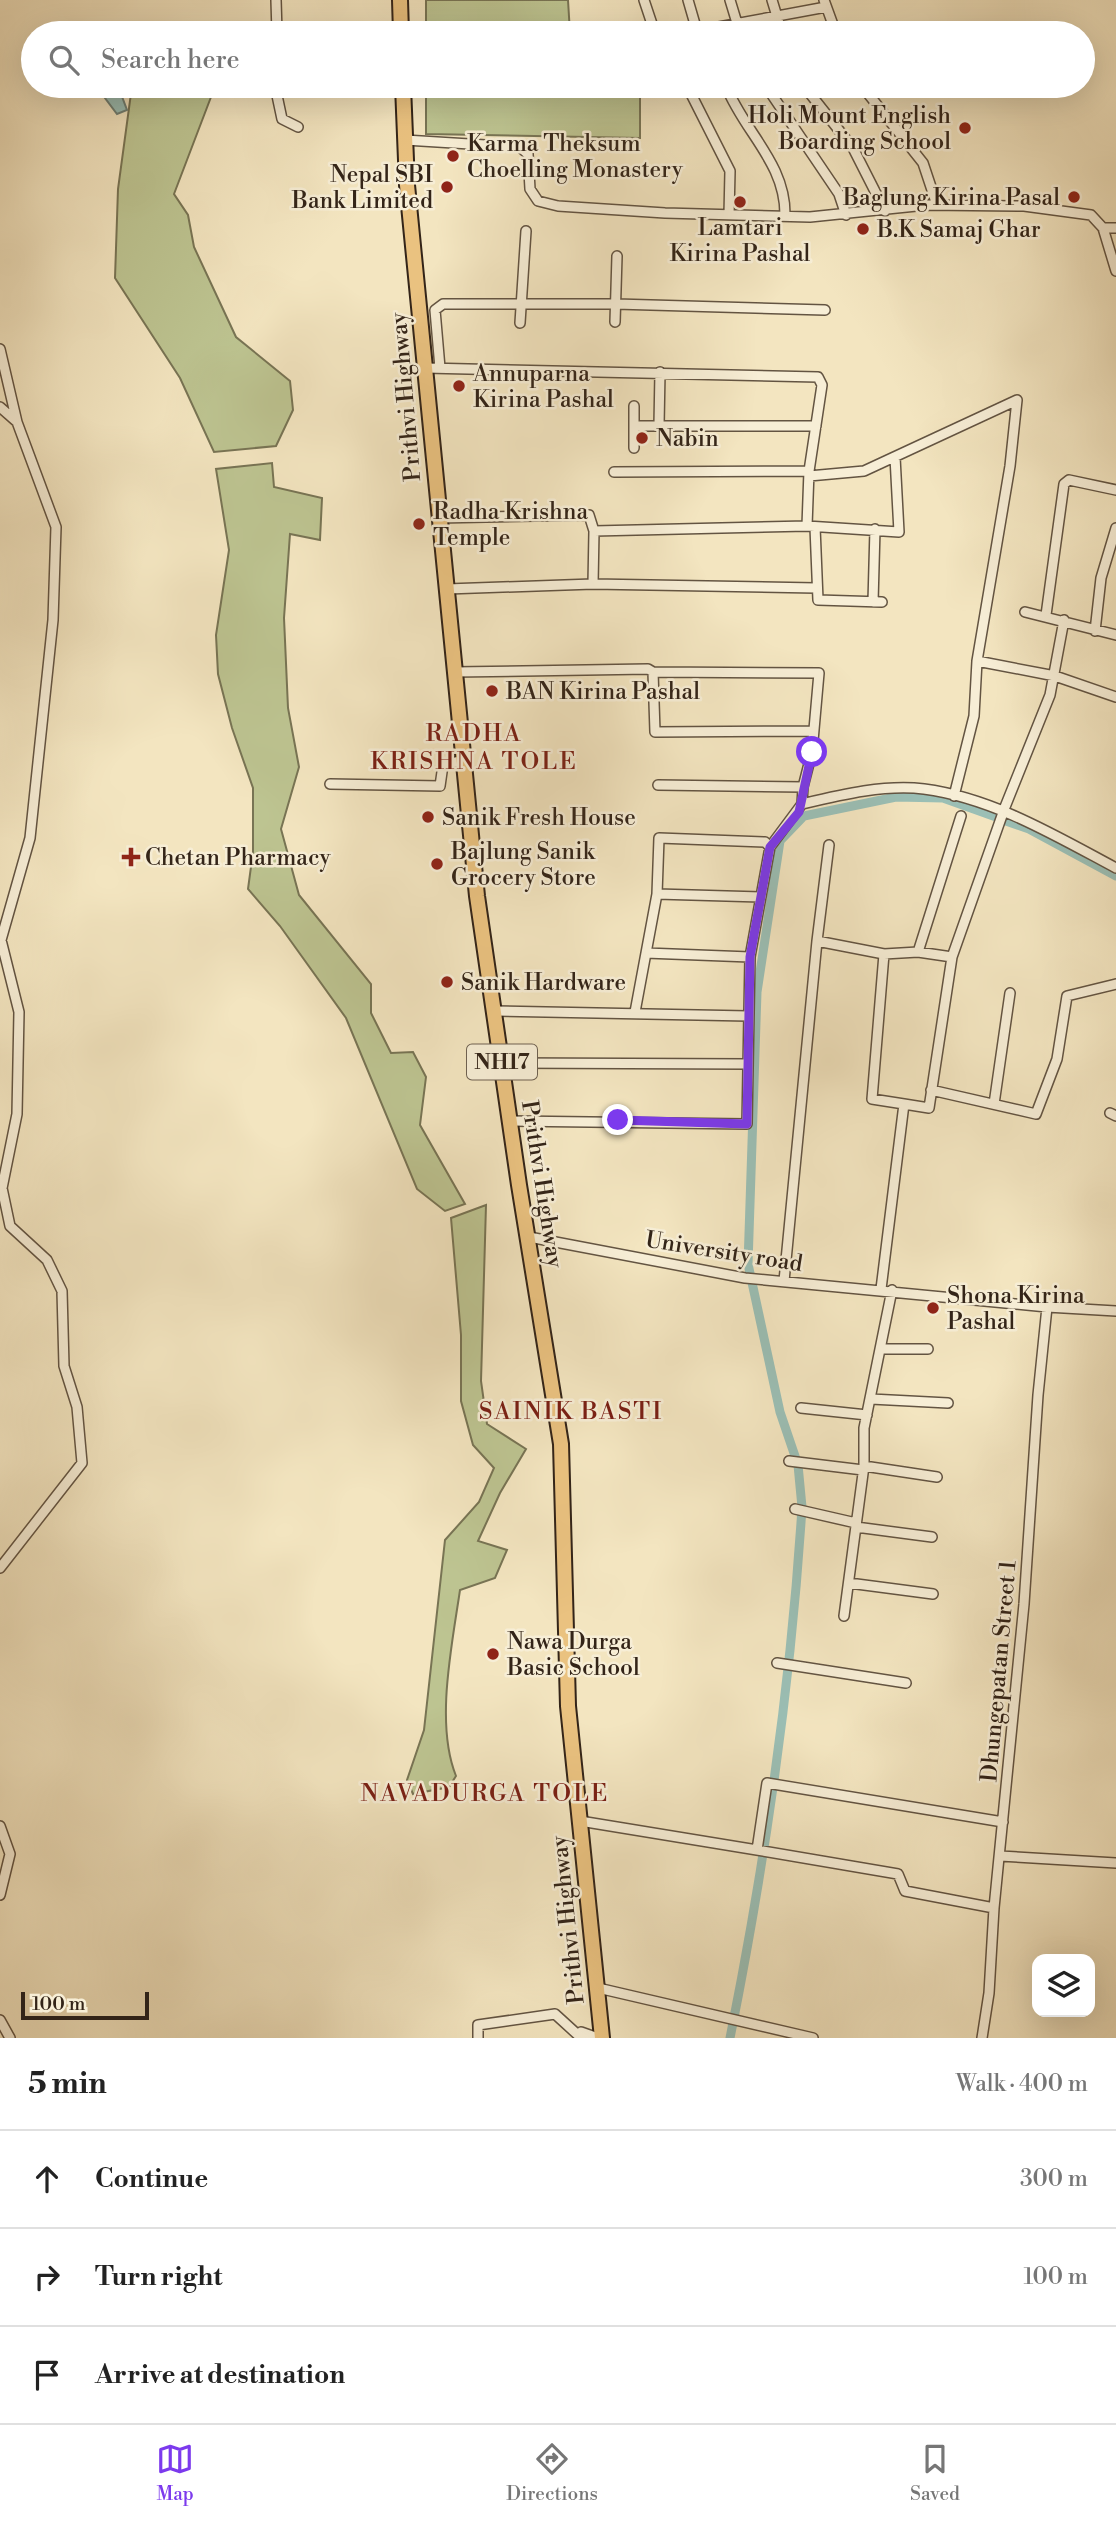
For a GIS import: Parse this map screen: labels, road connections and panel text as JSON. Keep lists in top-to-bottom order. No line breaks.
{"streets":{"highway":["Prithvi Highway","NH17"],"street":["University road","Dhungepatan Street 1"]},"crossings":[["Prithvi Highway","University road"],["University road","Dhungepatan Street 1"]],"districts":["RADHA KRISHNA TOLE","SAINIK BASTI","NAVADURGA TOLE"],"places":{"other":["Holi Mount English Boarding School","Karma Theksum Choelling Monastery","Nepal SBI Bank Limited","Baglung Kirina Pasal","Lamtari Kirina Pashal","B.K Samaj Ghar","Annuparna Kirina Pashal","Nabin","Radha Krishna Temple","BAN Kirina Pashal","Sanik Fresh House","Bajlung Sanik Grocery Store","Sanik Hardware","Shona Kirina Pashal","Nawa Durga Basic School"],"health":["Chetan Pharmacy"]},"scale_bar":"100 m","page":{"search":"Search here","scale":"100 m","heading":["5 min","Walk · 400 m"],"list":[["Continue","300 m"],["Turn right","100 m"],"Arrive at destination"],"nav":["Map","Directions","Saved"]}}
